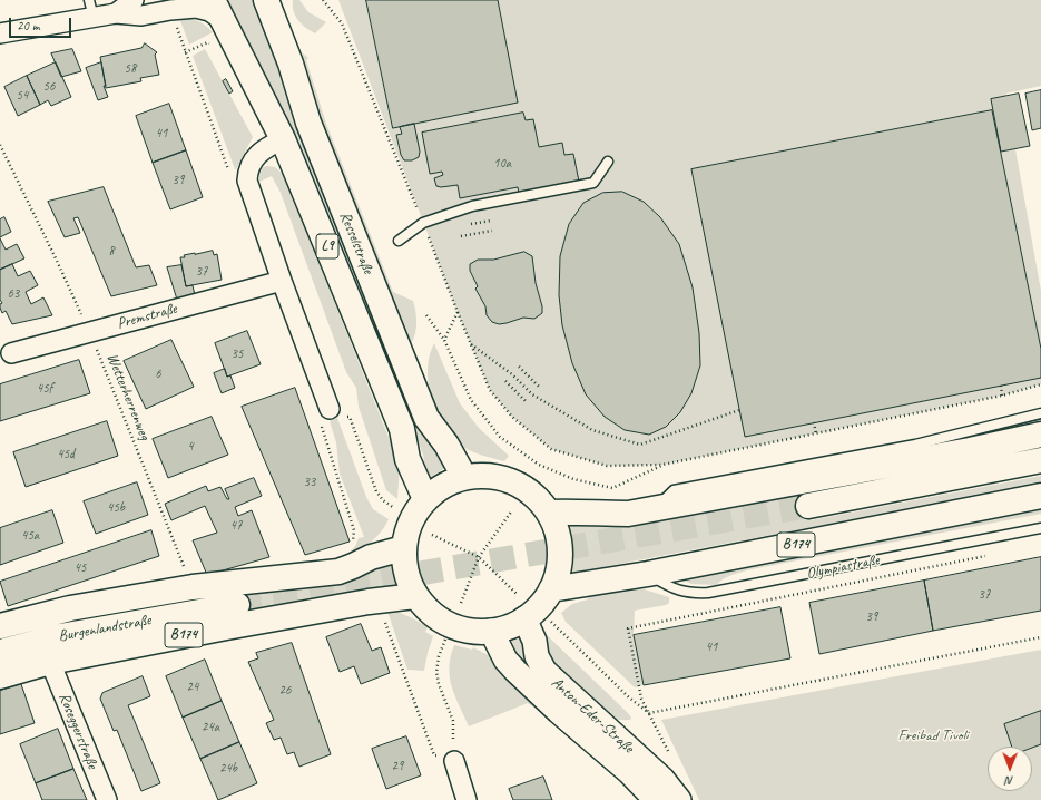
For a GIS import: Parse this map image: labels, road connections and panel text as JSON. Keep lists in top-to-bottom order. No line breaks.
{"streets":{"main road":["Resselstraße","L9","B174","Burgenlandstraße"],"street":["Premstraße","Anton-Eder-Straße","Roseggerstraße"],"lane":["Olympiastraße"],"path":["Wetterherrenweg"]},"crossings":[["Resselstraße","B174"],["Resselstraße","Anton-Eder-Straße"],["Premstraße","Wetterherrenweg"],["B174","Olympiastraße"],["B174","Anton-Eder-Straße"],["B174","Roseggerstraße"]],"parks":["Freibad Tivoli"],"house_numbers":["58","56","54","41","10a","39","8","37","63","35","6","45f","4","45d","33","45b","47","45a","45","37","39","41","24","26","24a","29","24b"],"scale_bar":"20 m","north":"bottom"}
